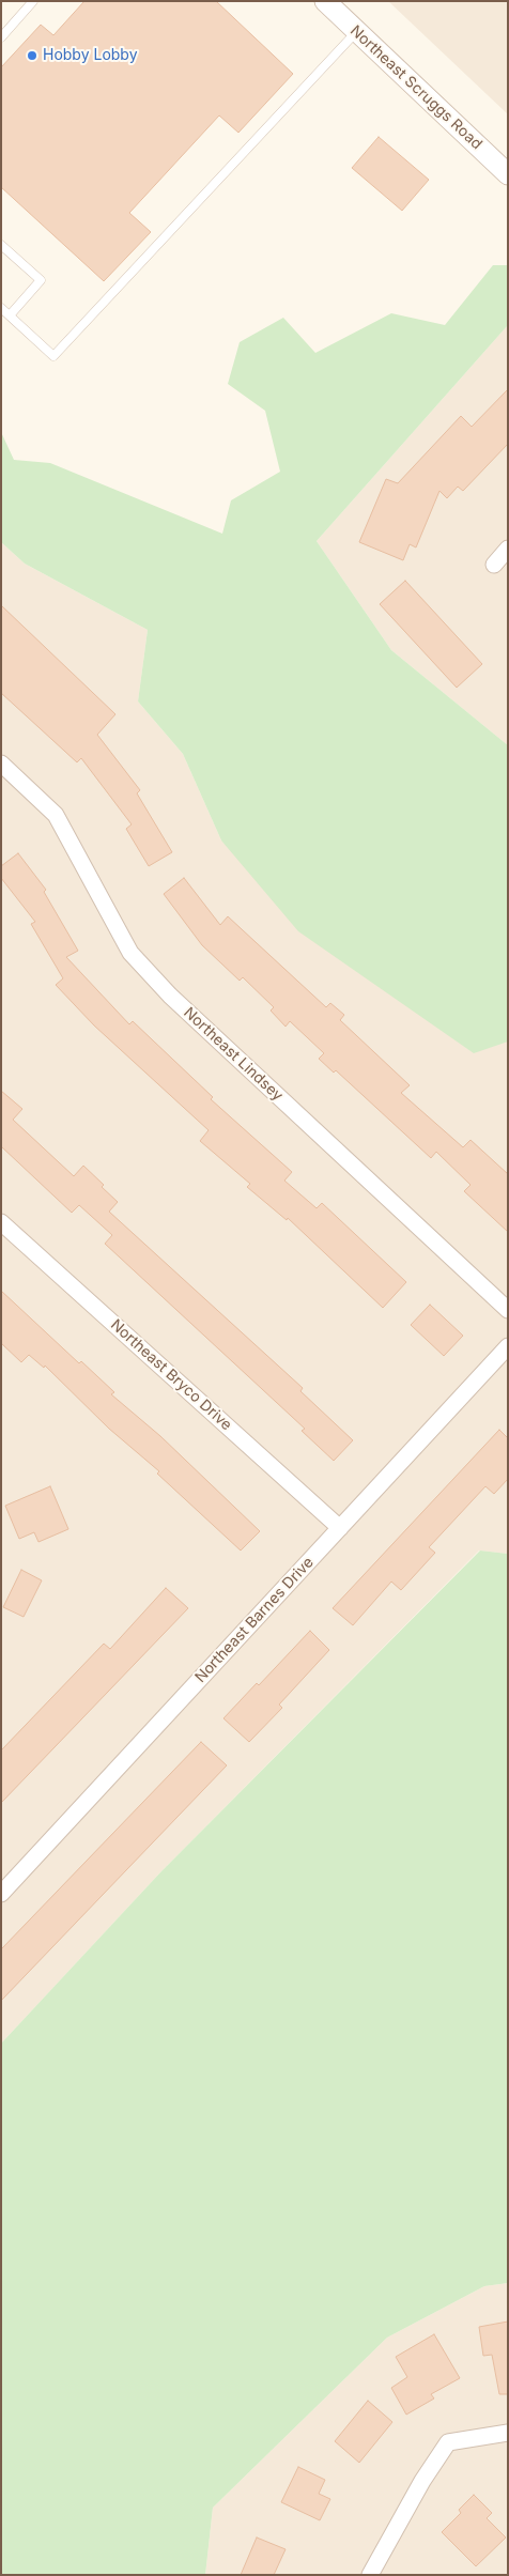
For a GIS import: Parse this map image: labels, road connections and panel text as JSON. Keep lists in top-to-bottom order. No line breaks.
{"streets":{"street":["Northeast Scruggs Road","Northeast Lindsey","Northeast Bryco Drive","Northeast Barnes Drive"]},"crossings":[["Northeast Bryco Drive","Northeast Barnes Drive"]],"places":["Hobby Lobby"]}
